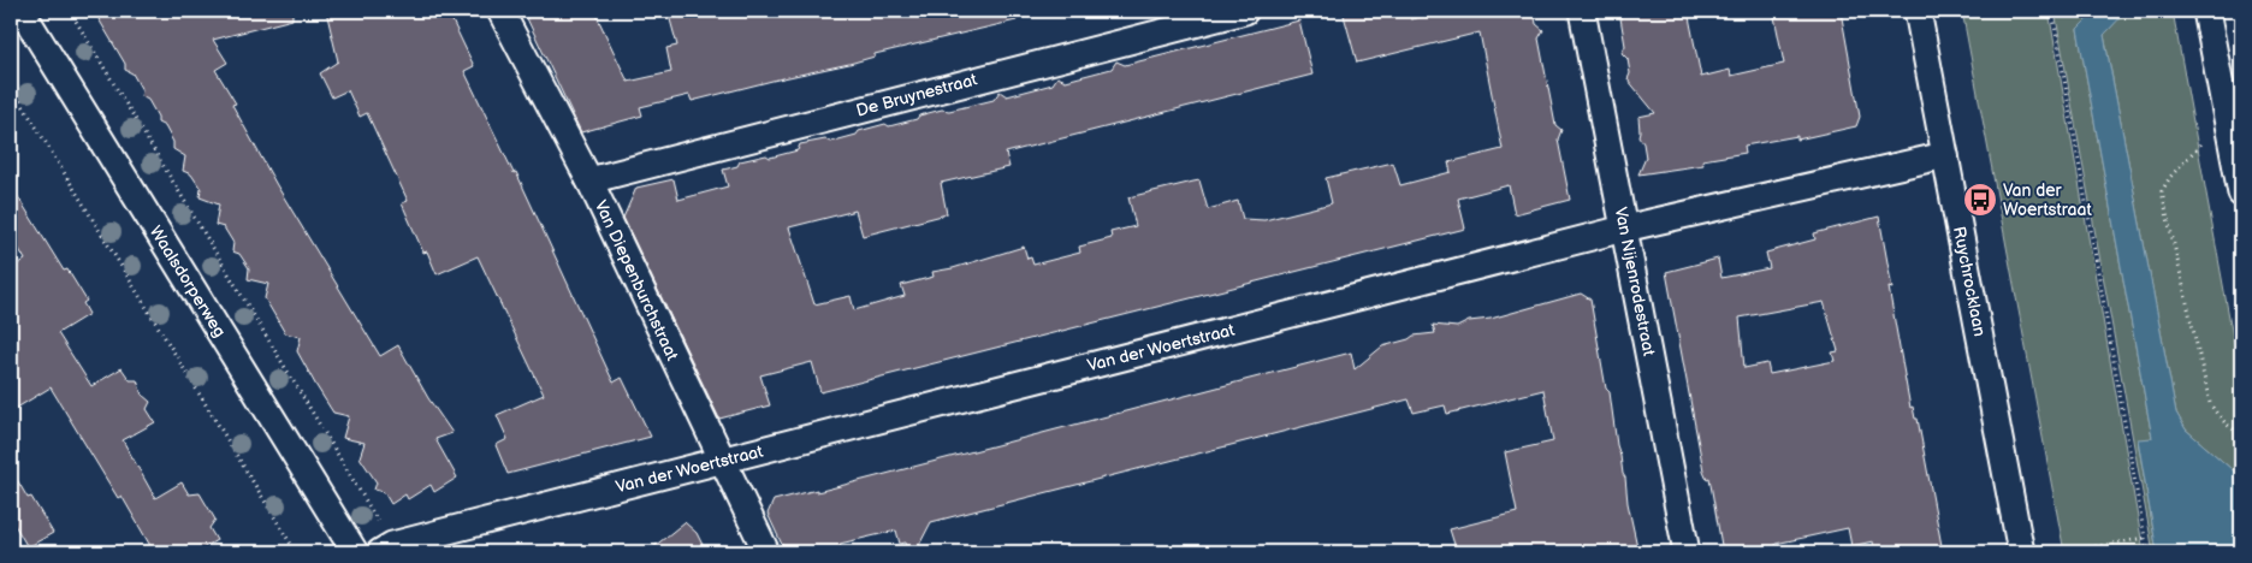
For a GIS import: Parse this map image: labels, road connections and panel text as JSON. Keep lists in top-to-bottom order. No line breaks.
{"streets":{"street":["De Bruynestraat","Van Diepenburchstraat","Waalsdorperweg","Van Nijenrodestraat","Ruychrocklaan","Van der Woertstraat"]},"crossings":[["De Bruynestraat","Van Diepenburchstraat"],["Van Diepenburchstraat","Van der Woertstraat"],["Van Nijenrodestraat","Van der Woertstraat"],["Ruychrocklaan","Van der Woertstraat"]],"places":{"bus stop":["Van der Woertstraat"]}}
